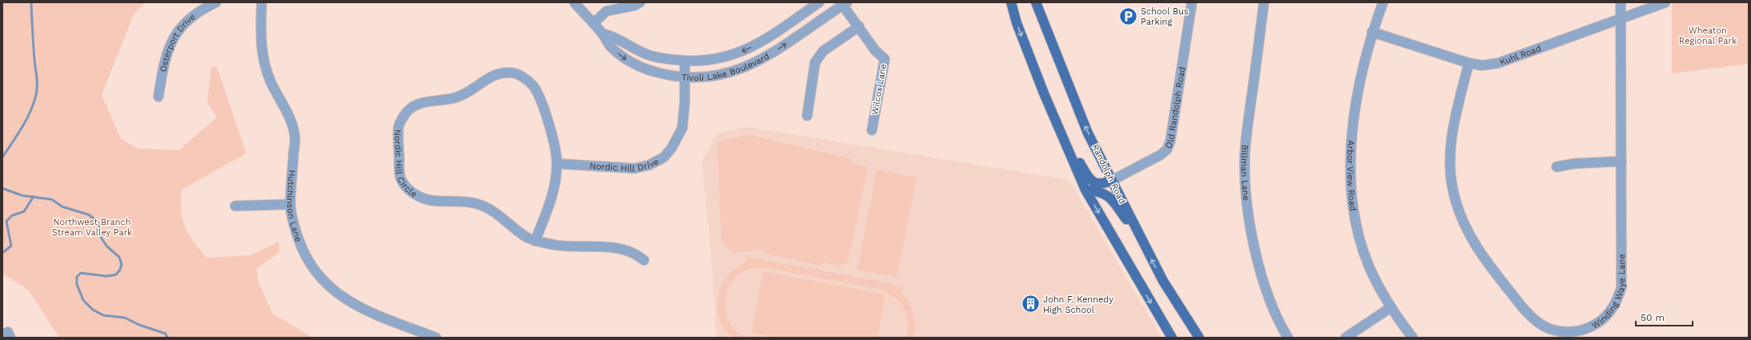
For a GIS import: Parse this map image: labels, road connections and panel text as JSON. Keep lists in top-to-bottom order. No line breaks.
{"streets":{"main road":["Randolph Road"],"street":["Osterport Drive","Kuhl Road","Tivoli Lake Boulevard","Wilcox Lane","Old Randolph Road","Nordic Hill Circle","Nordic Hill Drive","Billman Lane","Arbor View Road","Hutchinson Lane","Winding Waye Lane"]},"crossings":[["Kuhl Road","Arbor View Road"],["Kuhl Road","Winding Waye Lane"],["Tivoli Lake Boulevard","Wilcox Lane"],["Tivoli Lake Boulevard","Nordic Hill Drive"],["Old Randolph Road","Randolph Road"],["Nordic Hill Circle","Nordic Hill Drive"]],"parks":["Wheaton Regional Park","Northwest Branch Stream Valley Park"],"places":{"parking":["School Bus Parking"],"building":["John F. Kennedy High School"]},"scale_bar":"50 m"}
